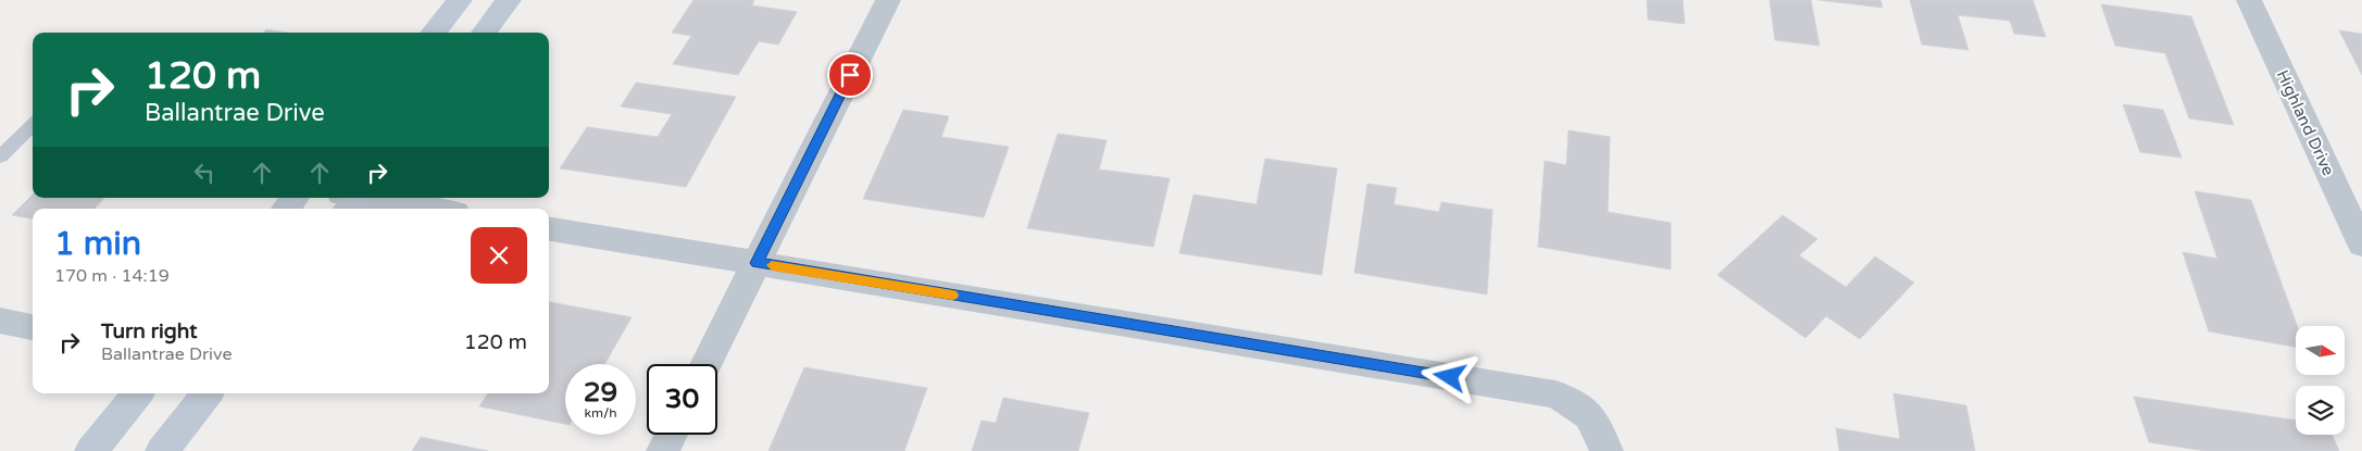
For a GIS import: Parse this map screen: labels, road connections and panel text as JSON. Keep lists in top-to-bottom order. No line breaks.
{"streets":{"street":["Highland Drive"]},"north":"right","page":{"turn":["120 m","Ballantrae Drive"],"heading":["1 min","170 m · 14:19"],"list":[{"name":"Turn right","note":"Ballantrae Drive","value":"120 m"}],"speed":"29 km/h","limit":"30"}}
